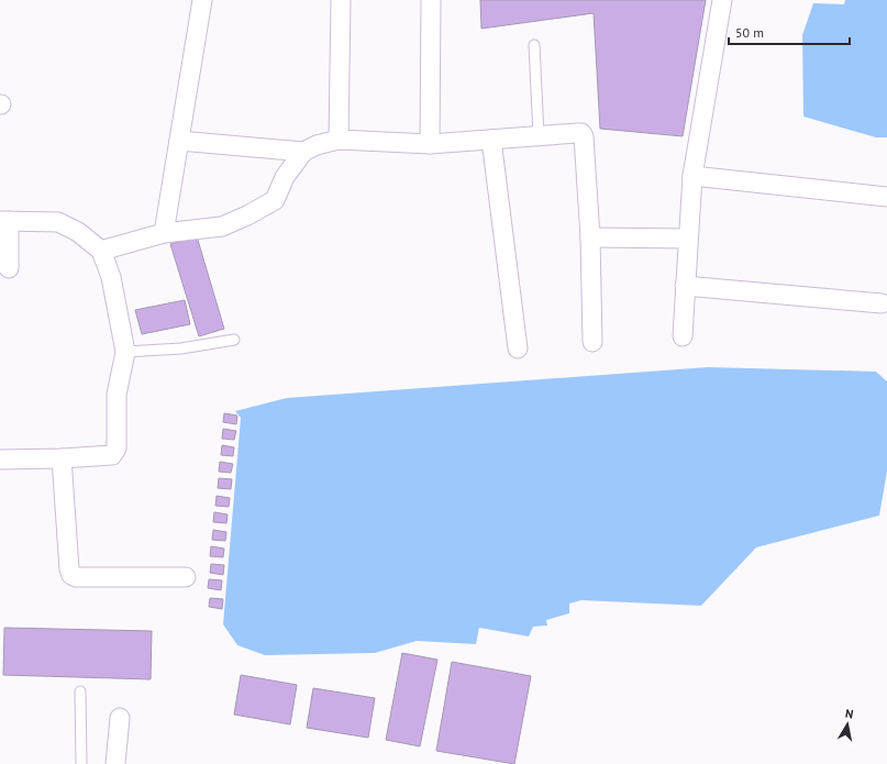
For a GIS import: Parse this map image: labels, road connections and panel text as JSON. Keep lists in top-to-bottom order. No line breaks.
{"scale_bar":"50 m","north":"top"}
